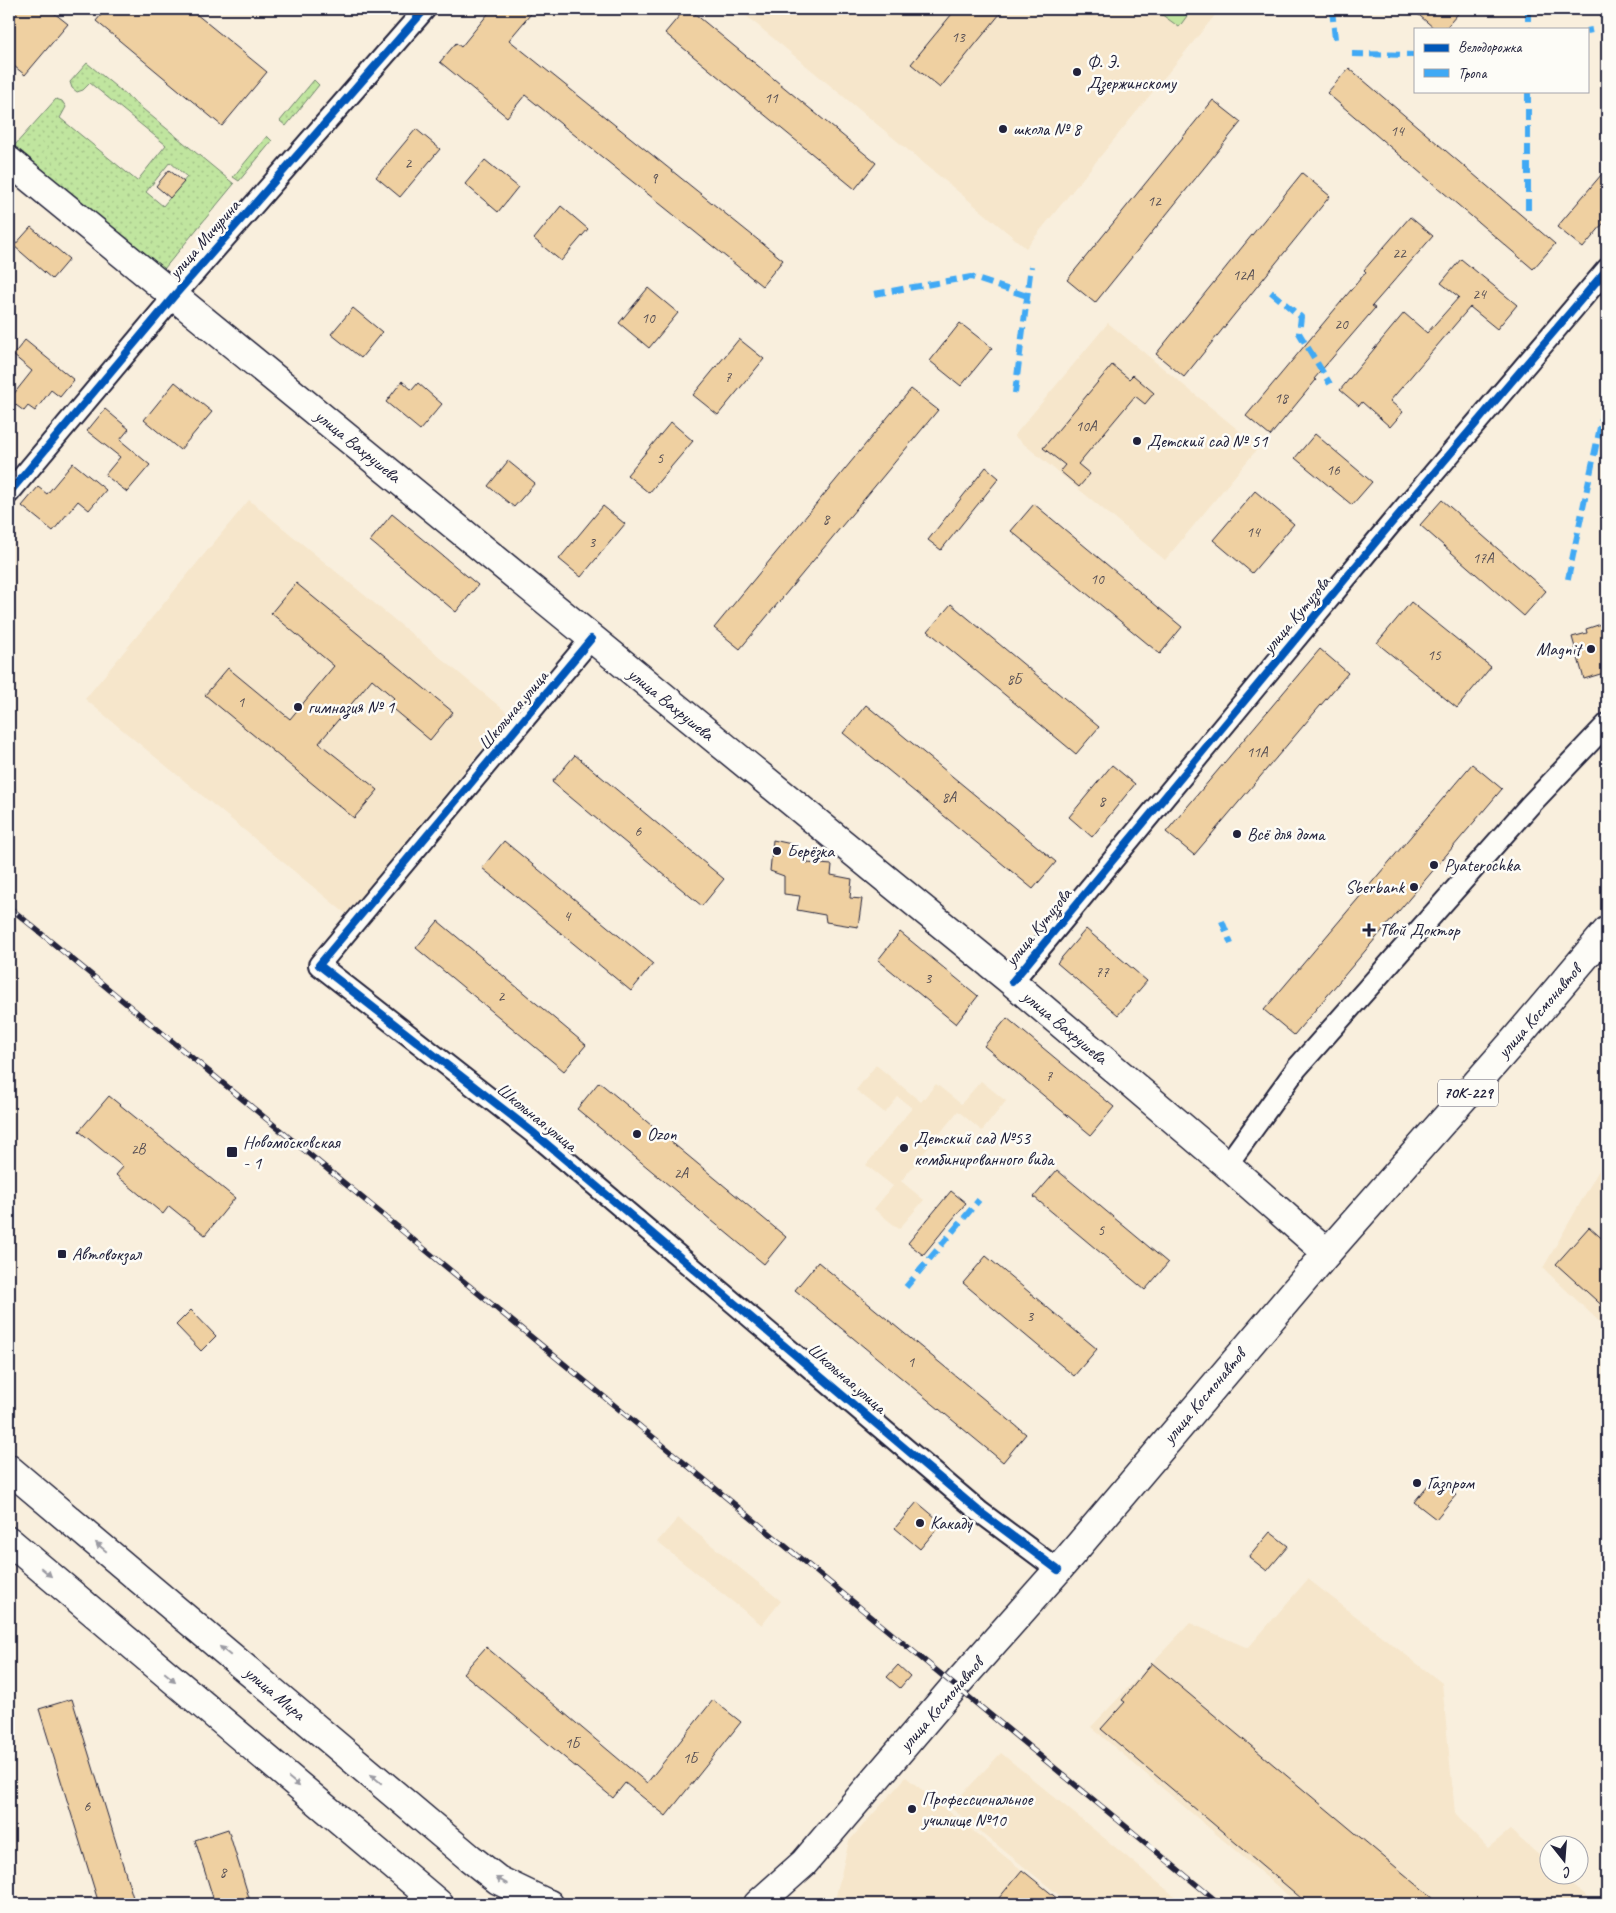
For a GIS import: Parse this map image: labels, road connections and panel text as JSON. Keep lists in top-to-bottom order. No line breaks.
{"streets":{"main road":["улица Вахрушева","улица Космонавтов","70К-229","улица Мира"],"street":["улица Мичурина","улица Кутузова","Школьная улица"]},"crossings":[["улица Мичурина","улица Вахрушева"],["улица Вахрушева","улица Кутузова"],["улица Вахрушева","Школьная улица"],["улица Вахрушева","улица Космонавтов"],["Школьная улица","улица Космонавтов"]],"places":{"other":["Ф. Э. Дзержинскому","школа № 8","Детский сад № 51","Magnit","гимназия № 1","Всё для дома","Берёзка","Pyaterochka","Sberbank","Ozon","Детский сад №53 комбинированного вида","Газпром","Какаду","Профессиональное училище №10"],"health":["Твой Доктор"],"transit":["Новомосковская - 1","Автовокзал"]},"house_numbers":["13","11","14","2","9","12","22","12А","24","10","20","7","18","10А","5","16","8","14","3","17А","10","15","8Б","1","11А","8А","8","6","4","77","3","2","7","2В","2А","5","3","1","1Б","1Б","6","8"],"legend":["Велодорожка","Тропа"],"north":"bottom"}
